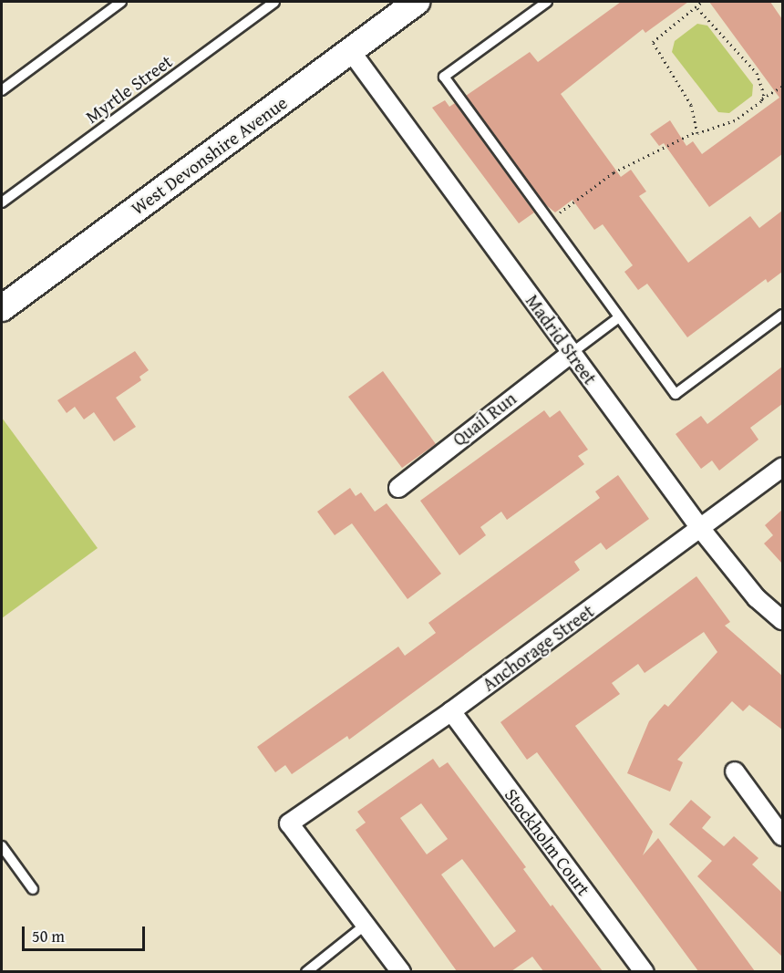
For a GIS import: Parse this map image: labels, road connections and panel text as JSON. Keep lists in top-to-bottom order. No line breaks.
{"streets":{"main road":["West Devonshire Avenue"],"street":["Madrid Street","Quail Run","Anchorage Street","Stockholm Court"],"lane":["Myrtle Street"]},"crossings":[["West Devonshire Avenue","Madrid Street"],["Madrid Street","Quail Run"],["Madrid Street","Anchorage Street"],["Anchorage Street","Stockholm Court"]],"scale_bar":"50 m"}
